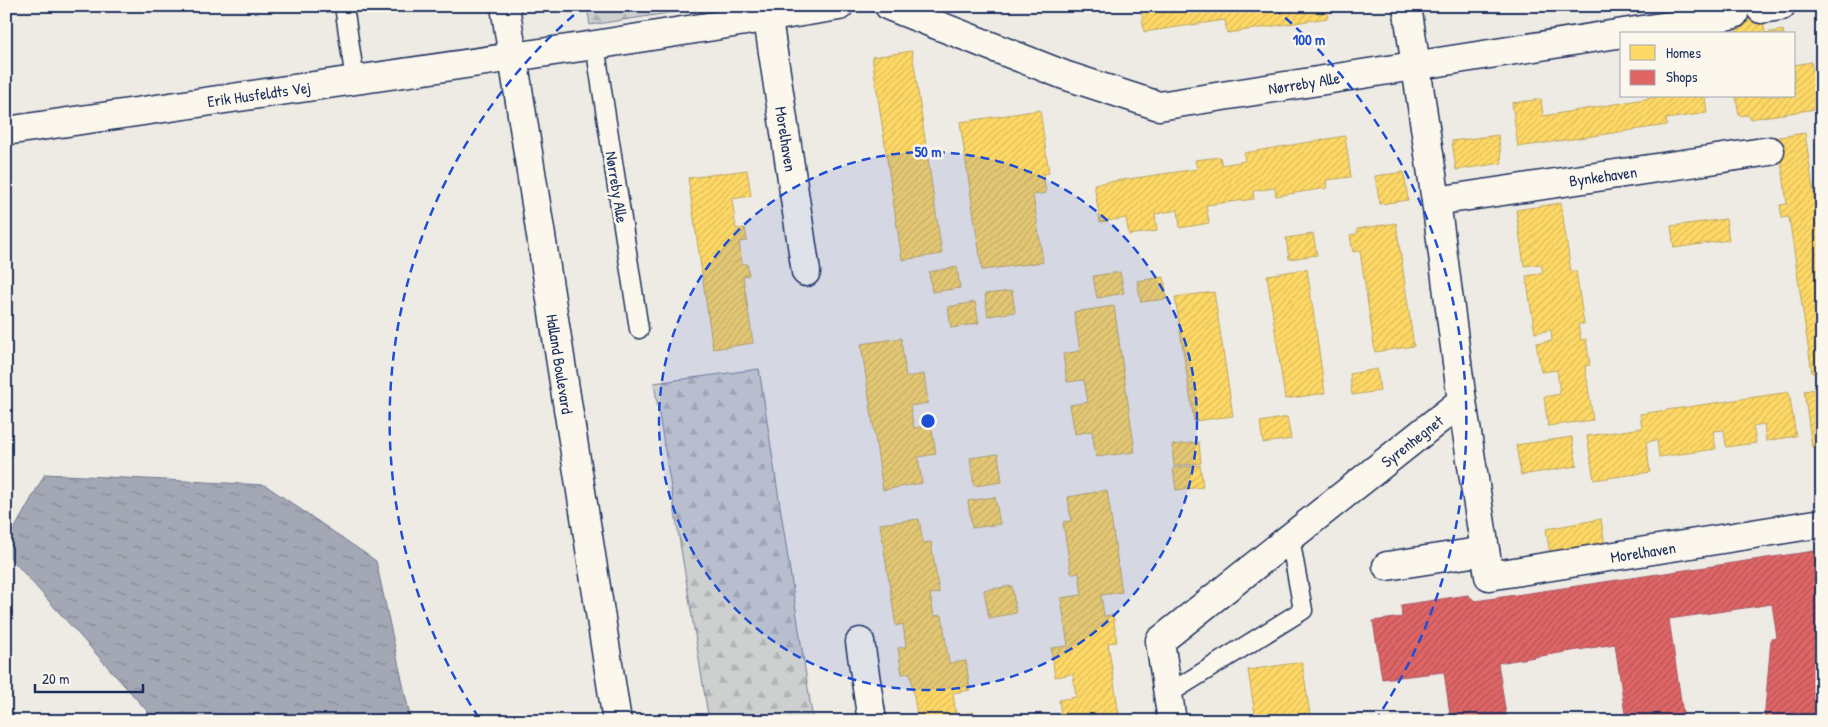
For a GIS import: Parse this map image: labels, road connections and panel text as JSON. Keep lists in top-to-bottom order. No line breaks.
{"streets":{"street":["Nørreby Alle","Erik Husfeldts Vej","Morelhaven","Bynkehaven","Halland Boulevard","Syrenhegnet"]},"crossings":[["Erik Husfeldts Vej","Halland Boulevard"],["Morelhaven","Syrenhegnet"]],"legend":["Homes","Shops"],"scale_bar":"20 m","rings":["100 m","50 m"]}
